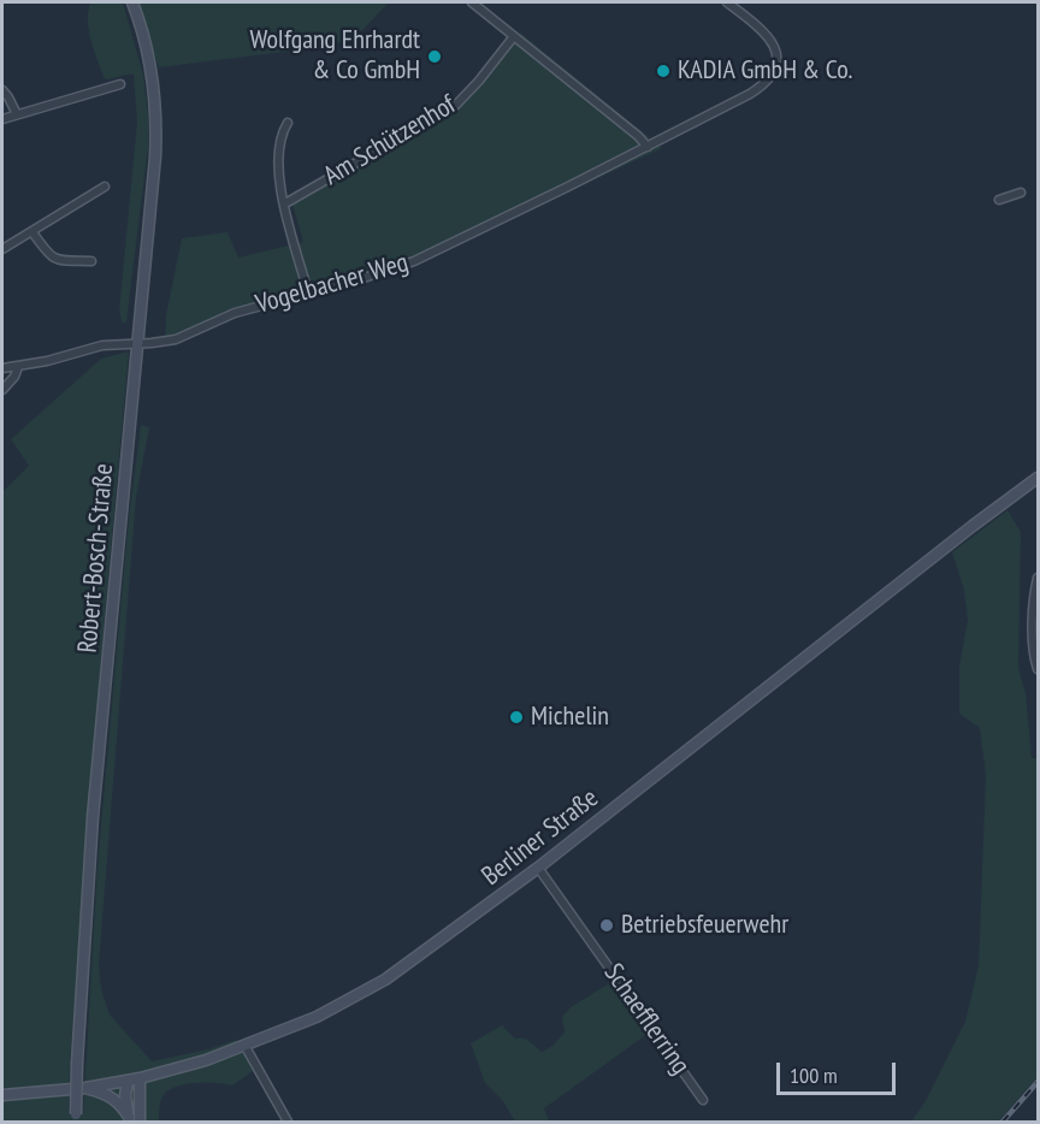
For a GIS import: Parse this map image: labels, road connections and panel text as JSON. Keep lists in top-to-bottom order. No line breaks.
{"streets":{"main road":["Robert-Bosch-Straße","Berliner Straße"],"street":["Am Schützenhof","Vogelbacher Weg","Schaefflerring"]},"crossings":[["Am Schützenhof","Vogelbacher Weg"],["Vogelbacher Weg","Robert-Bosch-Straße"],["Berliner Straße","Schaefflerring"]],"places":["Wolfgang Ehrhardt & Co GmbH","KADIA GmbH & Co.","Michelin","Betriebsfeuerwehr"],"scale_bar":"100 m"}
